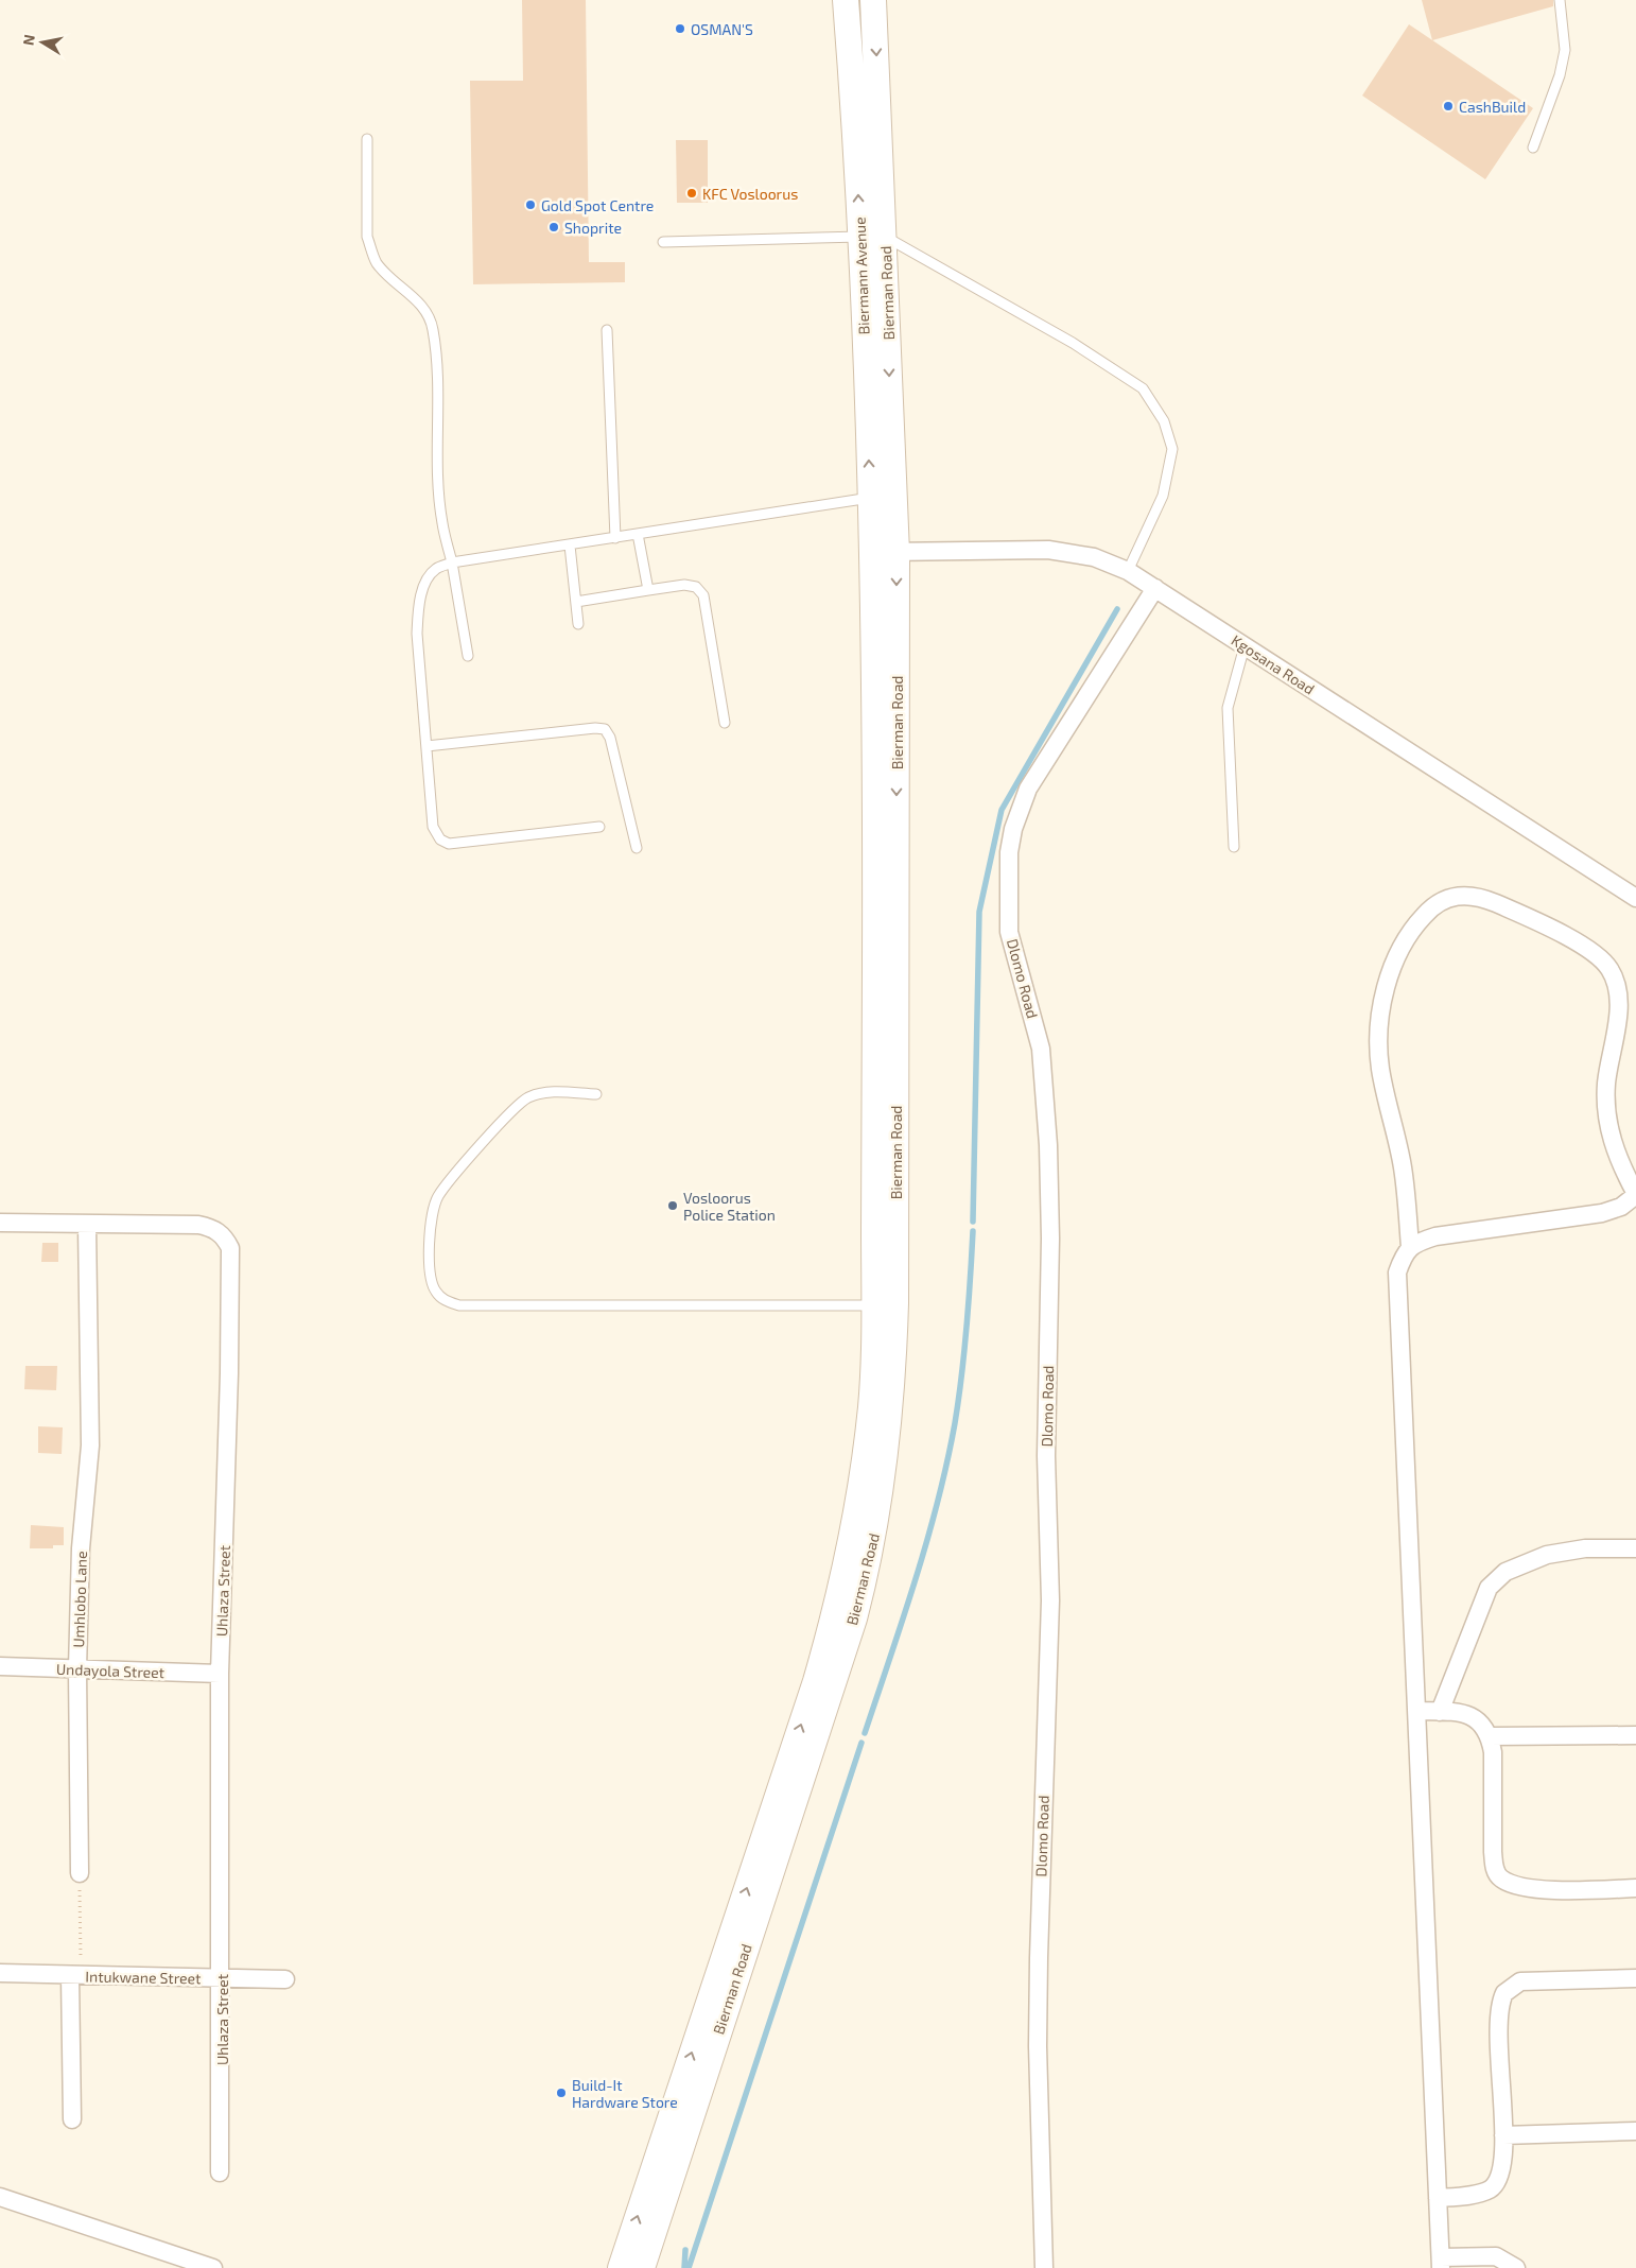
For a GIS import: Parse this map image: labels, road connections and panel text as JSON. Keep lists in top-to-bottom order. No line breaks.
{"streets":{"main road":["Biermann Avenue","Bierman Road"],"street":["Kgosana Road","Dlomo Road","Uhlaza Street","Umhlobo Lane","Undayola Street","Intukwane Street"]},"crossings":[["Biermann Avenue","Bierman Road"],["Biermann Avenue","Kgosana Road"],["Bierman Road","Kgosana Road"],["Kgosana Road","Dlomo Road"],["Uhlaza Street","Umhlobo Lane"],["Uhlaza Street","Undayola Street"],["Uhlaza Street","Intukwane Street"],["Umhlobo Lane","Undayola Street"]],"one_way":["Biermann Avenue"],"places":["OSMAN'S","CashBuild","KFC Vosloorus","Gold Spot Centre","Shoprite","Vosloorus Police Station","Build-It Hardware Store"],"north":"left"}
